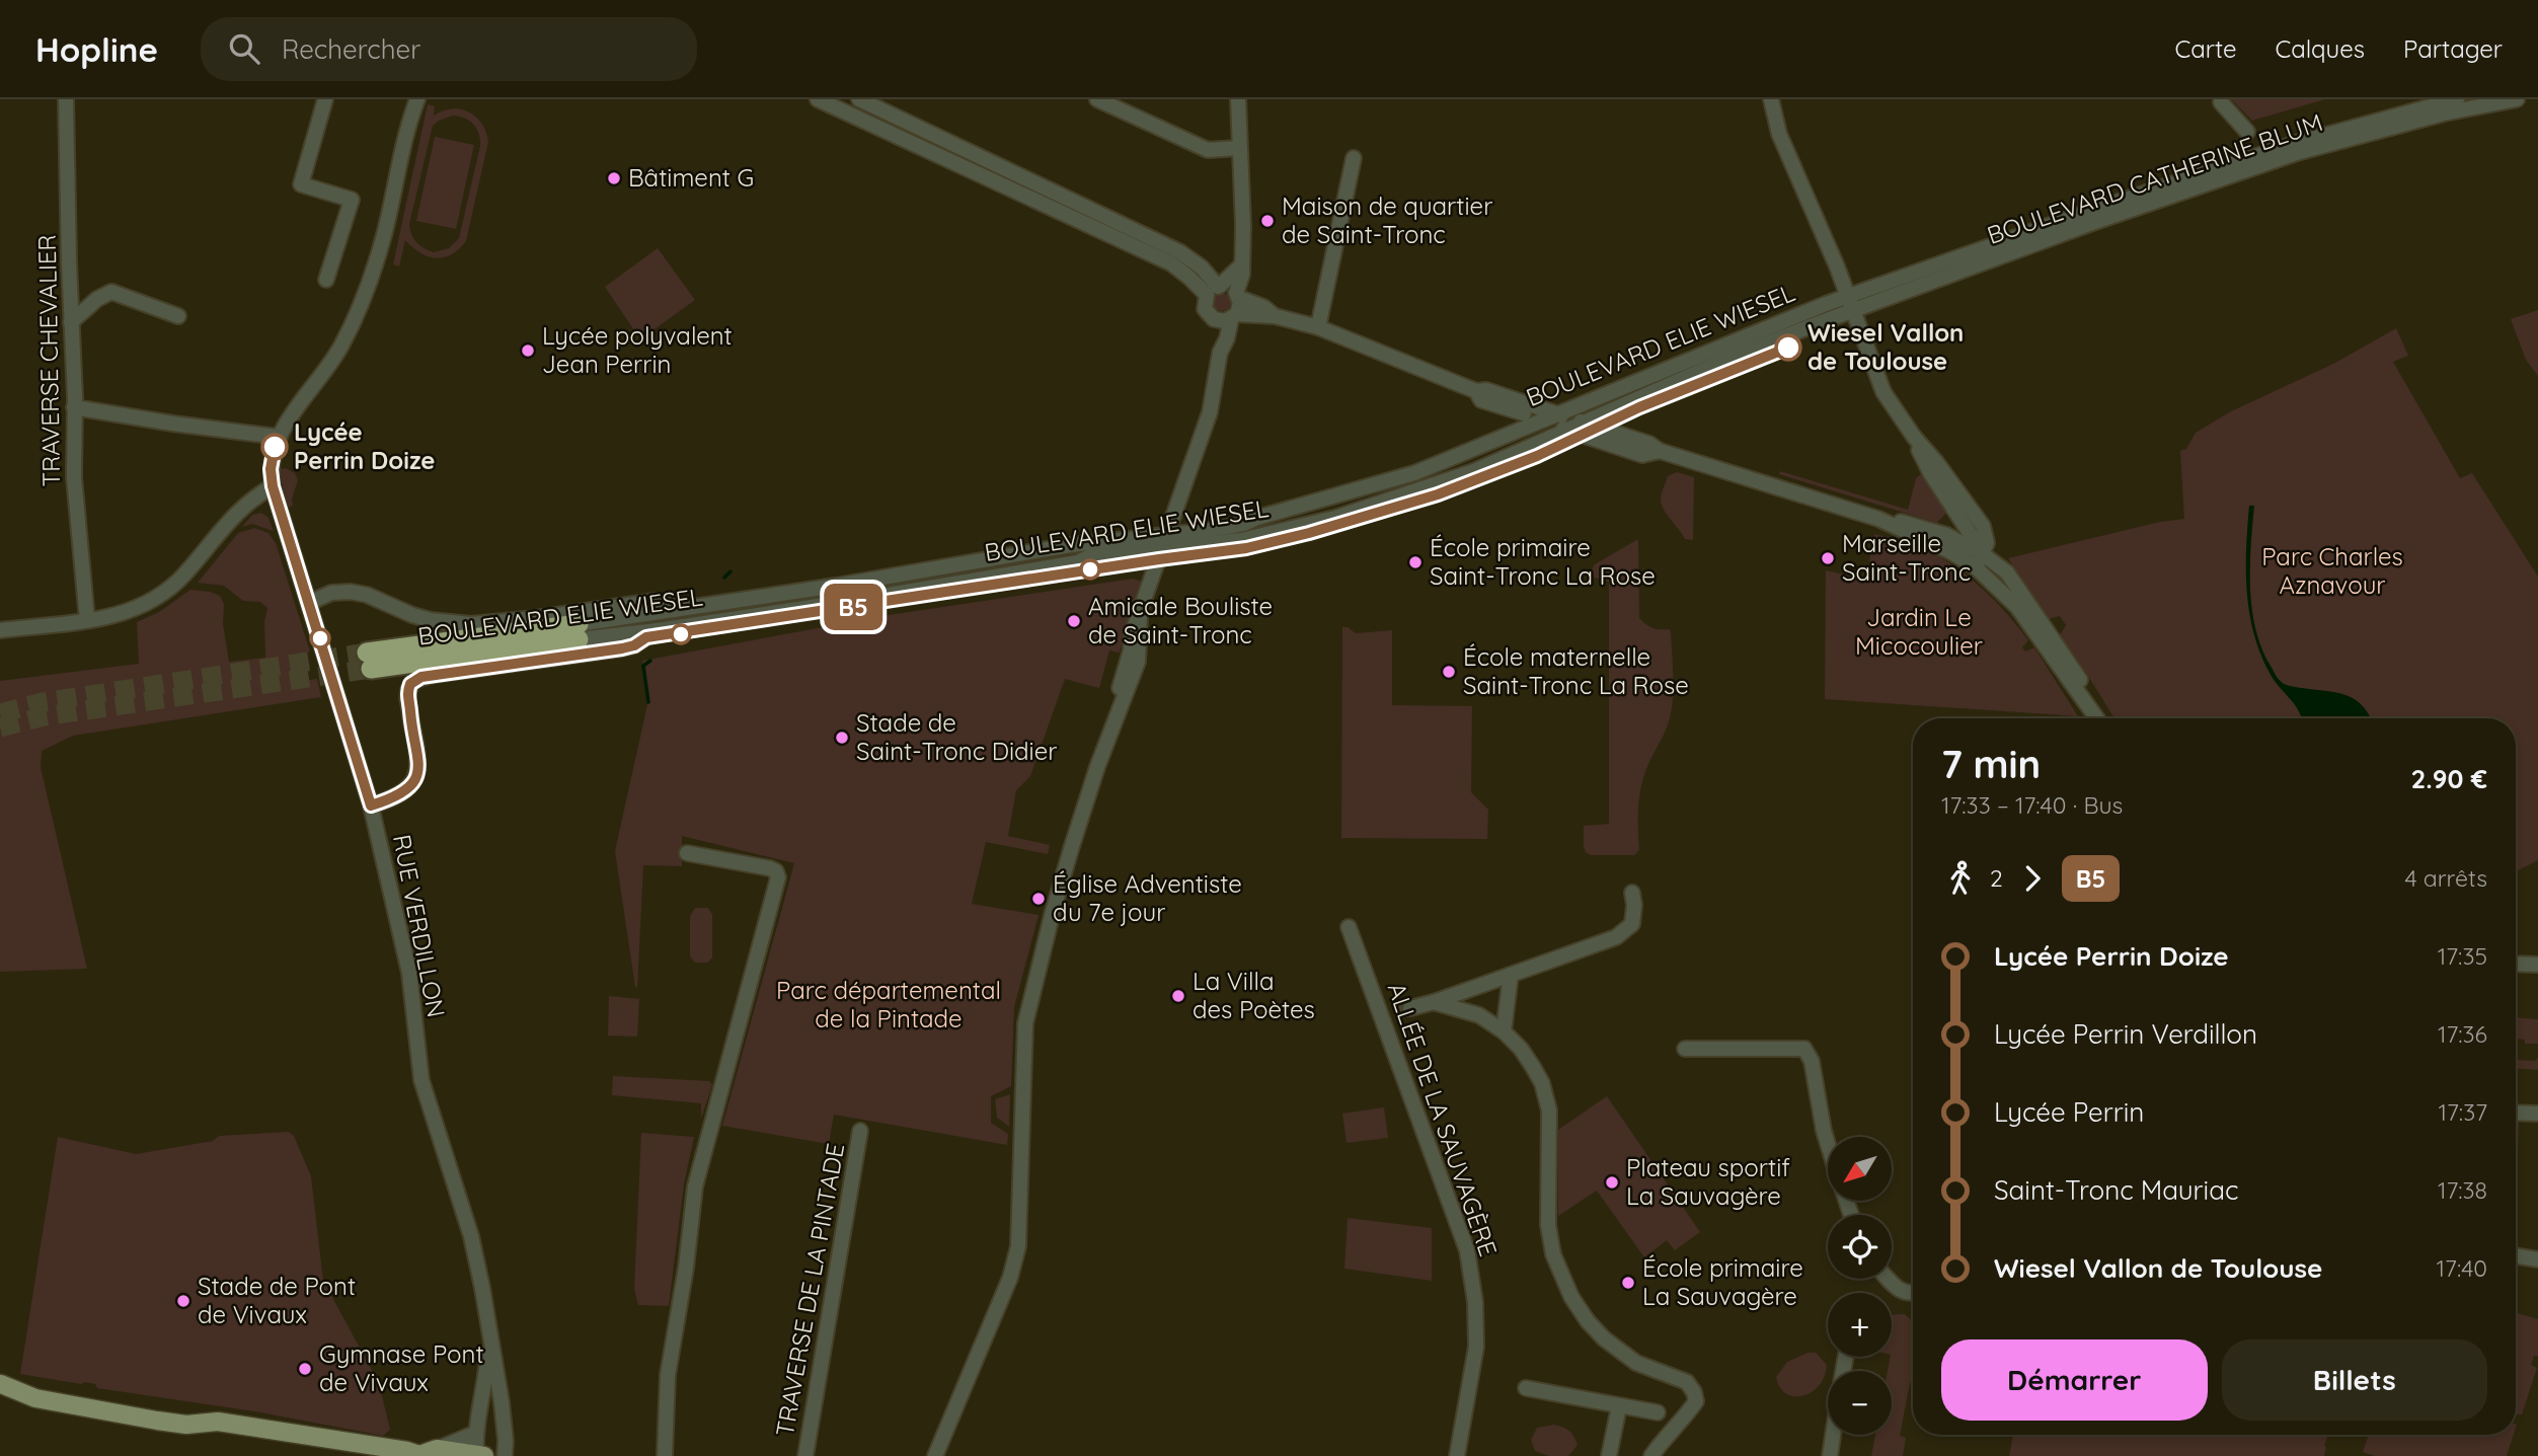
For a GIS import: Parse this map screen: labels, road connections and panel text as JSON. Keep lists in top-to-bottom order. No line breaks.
{"streets":{"highway":["BOULEVARD ELIE WIESEL"],"street":["BOULEVARD CATHERINE BLUM","TRAVERSE CHEVALIER","RUE VERDILLON","ALLÉE DE LA SAUVAGÈRE","TRAVERSE DE LA PINTADE"]},"crossings":[["BOULEVARD CATHERINE BLUM","BOULEVARD ELIE WIESEL"]],"parks":["Parc Charles Aznavour","Jardin Le Micocoulier","Parc départemental de la Pintade"],"places":["Bâtiment G","Maison de quartier de Saint-Tronc","Wiesel Vallon de Toulouse","Lycée polyvalent Jean Perrin","Lycée Perrin Doize","Marseille Saint-Tronc","École primaire Saint-Tronc La Rose","Amicale Bouliste de Saint-Tronc","École maternelle Saint-Tronc La Rose","Stade de Saint-Tronc Didier","Église Adventiste du 7e jour","La Villa des Poètes","Plateau sportif La Sauvagère","École primaire La Sauvagère","Stade de Pont de Vivaux","Gymnase Pont de Vivaux"],"lines":["bus line B5"],"north":"bottom left","page":{"header":"Hopline","search":"Rechercher","nav":["Carte","Calques","Partager"],"on_map":"B5","heading":["7 min","17:33 – 17:40 · Bus","2.90 €"],"legs":["2","B5","4 arrêts"],"list":[{"name":"Lycée Perrin Doize","value":"17:35"},{"name":"Lycée Perrin Verdillon","value":"17:36"},{"name":"Lycée Perrin","value":"17:37"},{"name":"Saint-Tronc Mauriac","value":"17:38"},{"name":"Wiesel Vallon de Toulouse","value":"17:40"}],"map_buttons":["+","−"],"buttons":["Démarrer","Billets"]}}
